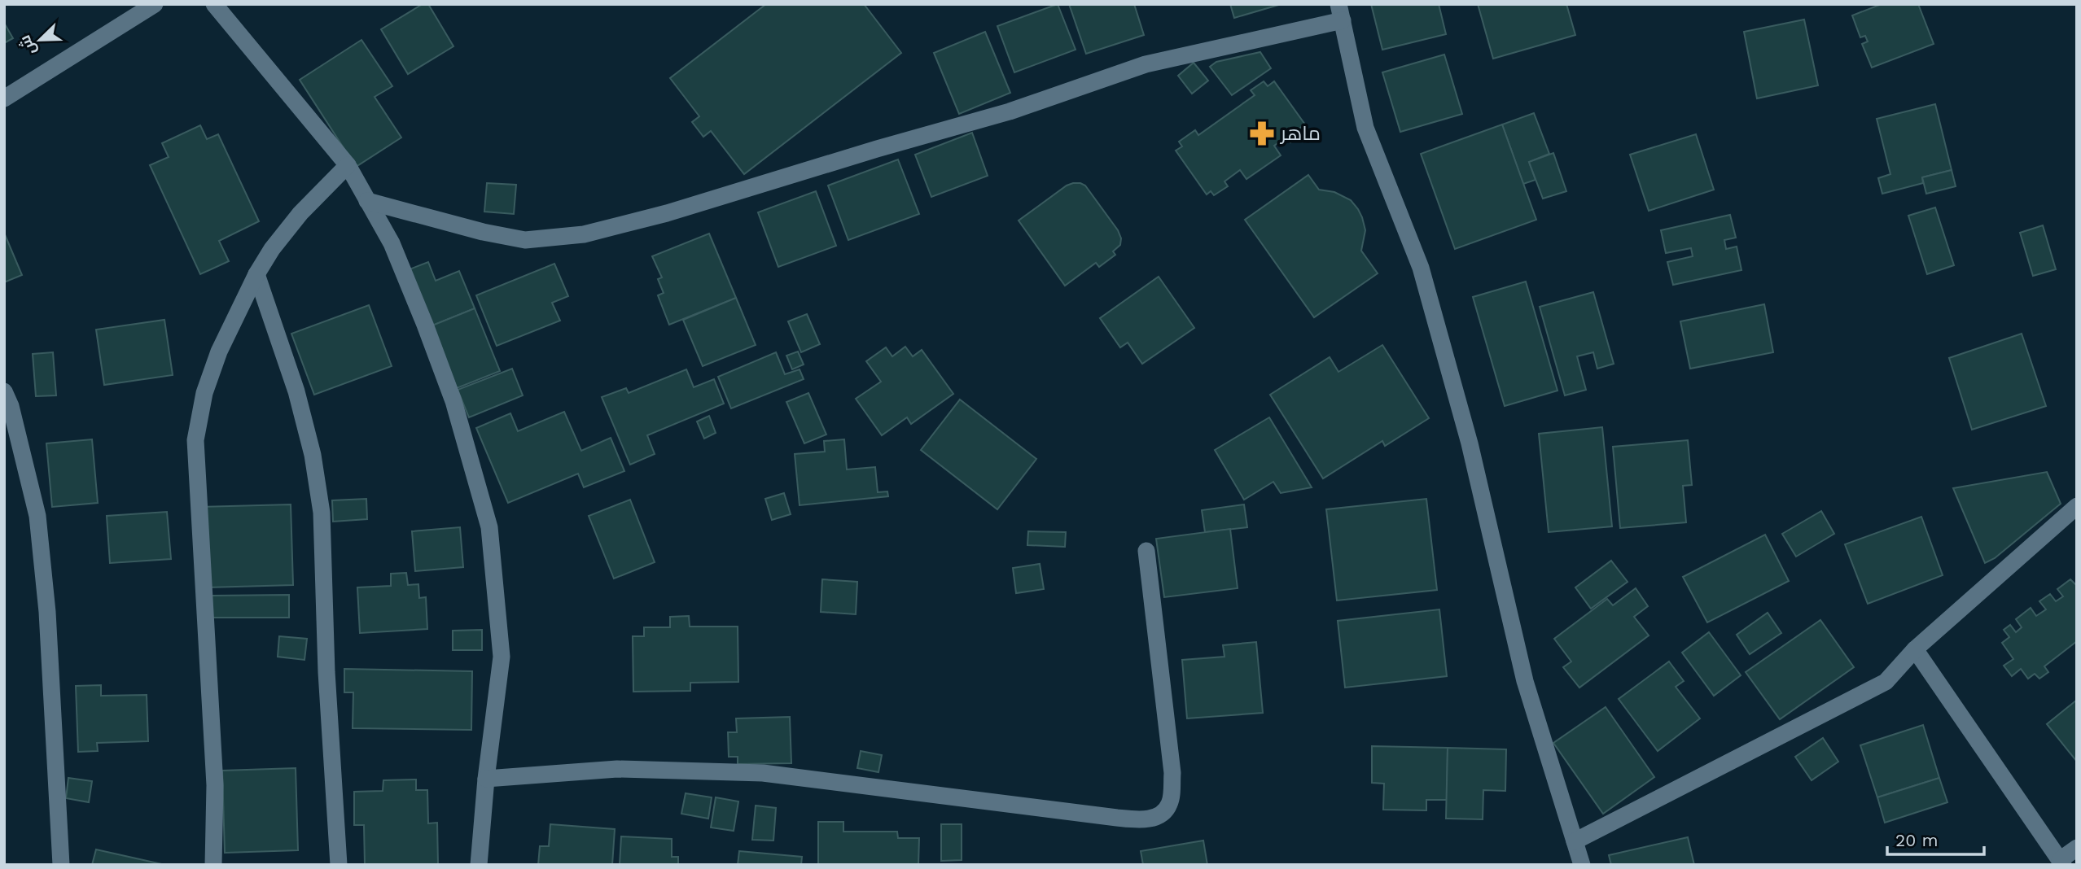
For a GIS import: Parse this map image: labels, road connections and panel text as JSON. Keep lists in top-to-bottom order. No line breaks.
{"places":{"pharmacy":["ماهر"]},"scale_bar":"20 m","north":"bottom left"}
